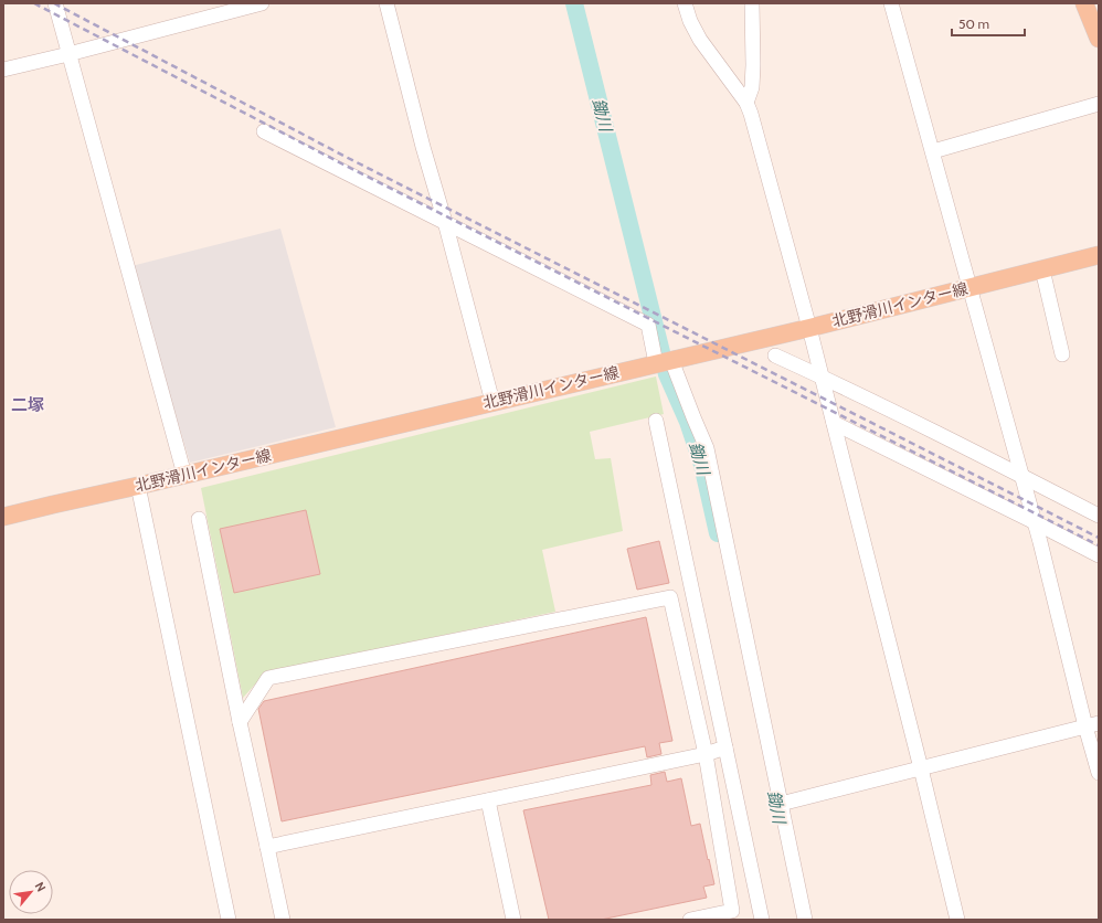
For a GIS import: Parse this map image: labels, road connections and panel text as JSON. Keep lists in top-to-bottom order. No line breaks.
{"streets":{"main road":["北野滑川インター線"]},"districts":["二塚"],"water":["鋤川"],"scale_bar":"50 m","north":"top right"}
